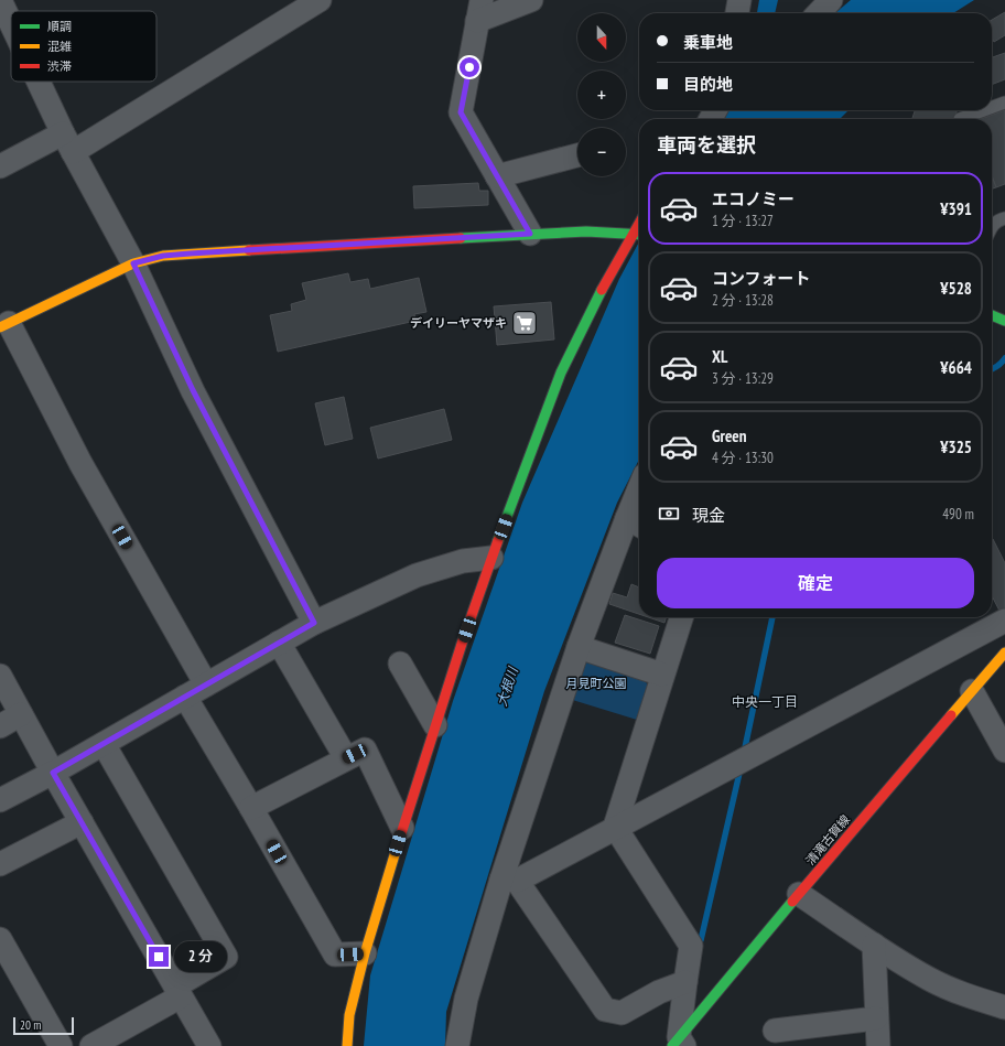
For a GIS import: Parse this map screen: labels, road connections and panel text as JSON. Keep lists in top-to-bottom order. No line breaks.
{"streets":{"street":["清滝古賀線"]},"districts":["中央一丁目"],"water":["大根川"],"parks":["月見町公園"],"places":{"supermarket":["デイリーヤマザキ"]},"legend":["順調","混雑","渋滞"],"scale_bar":"20 m","north":"bottom","page":{"map_buttons":["+","−"],"banner":["乗車地","目的地"],"heading":"車両を選択","list":[{"name":"エコノミー","note":"1 分 · 13:27","value":"¥391"},{"name":"コンフォート","note":"2 分 · 13:28","value":"¥528"},{"name":"XL","note":"3 分 · 13:29","value":"¥664"},{"name":"Green","note":"4 分 · 13:30","value":"¥325"}],"pay":["現金","490 m"],"buttons":"確定","bubble":"2 分","scale":"20 m"}}
